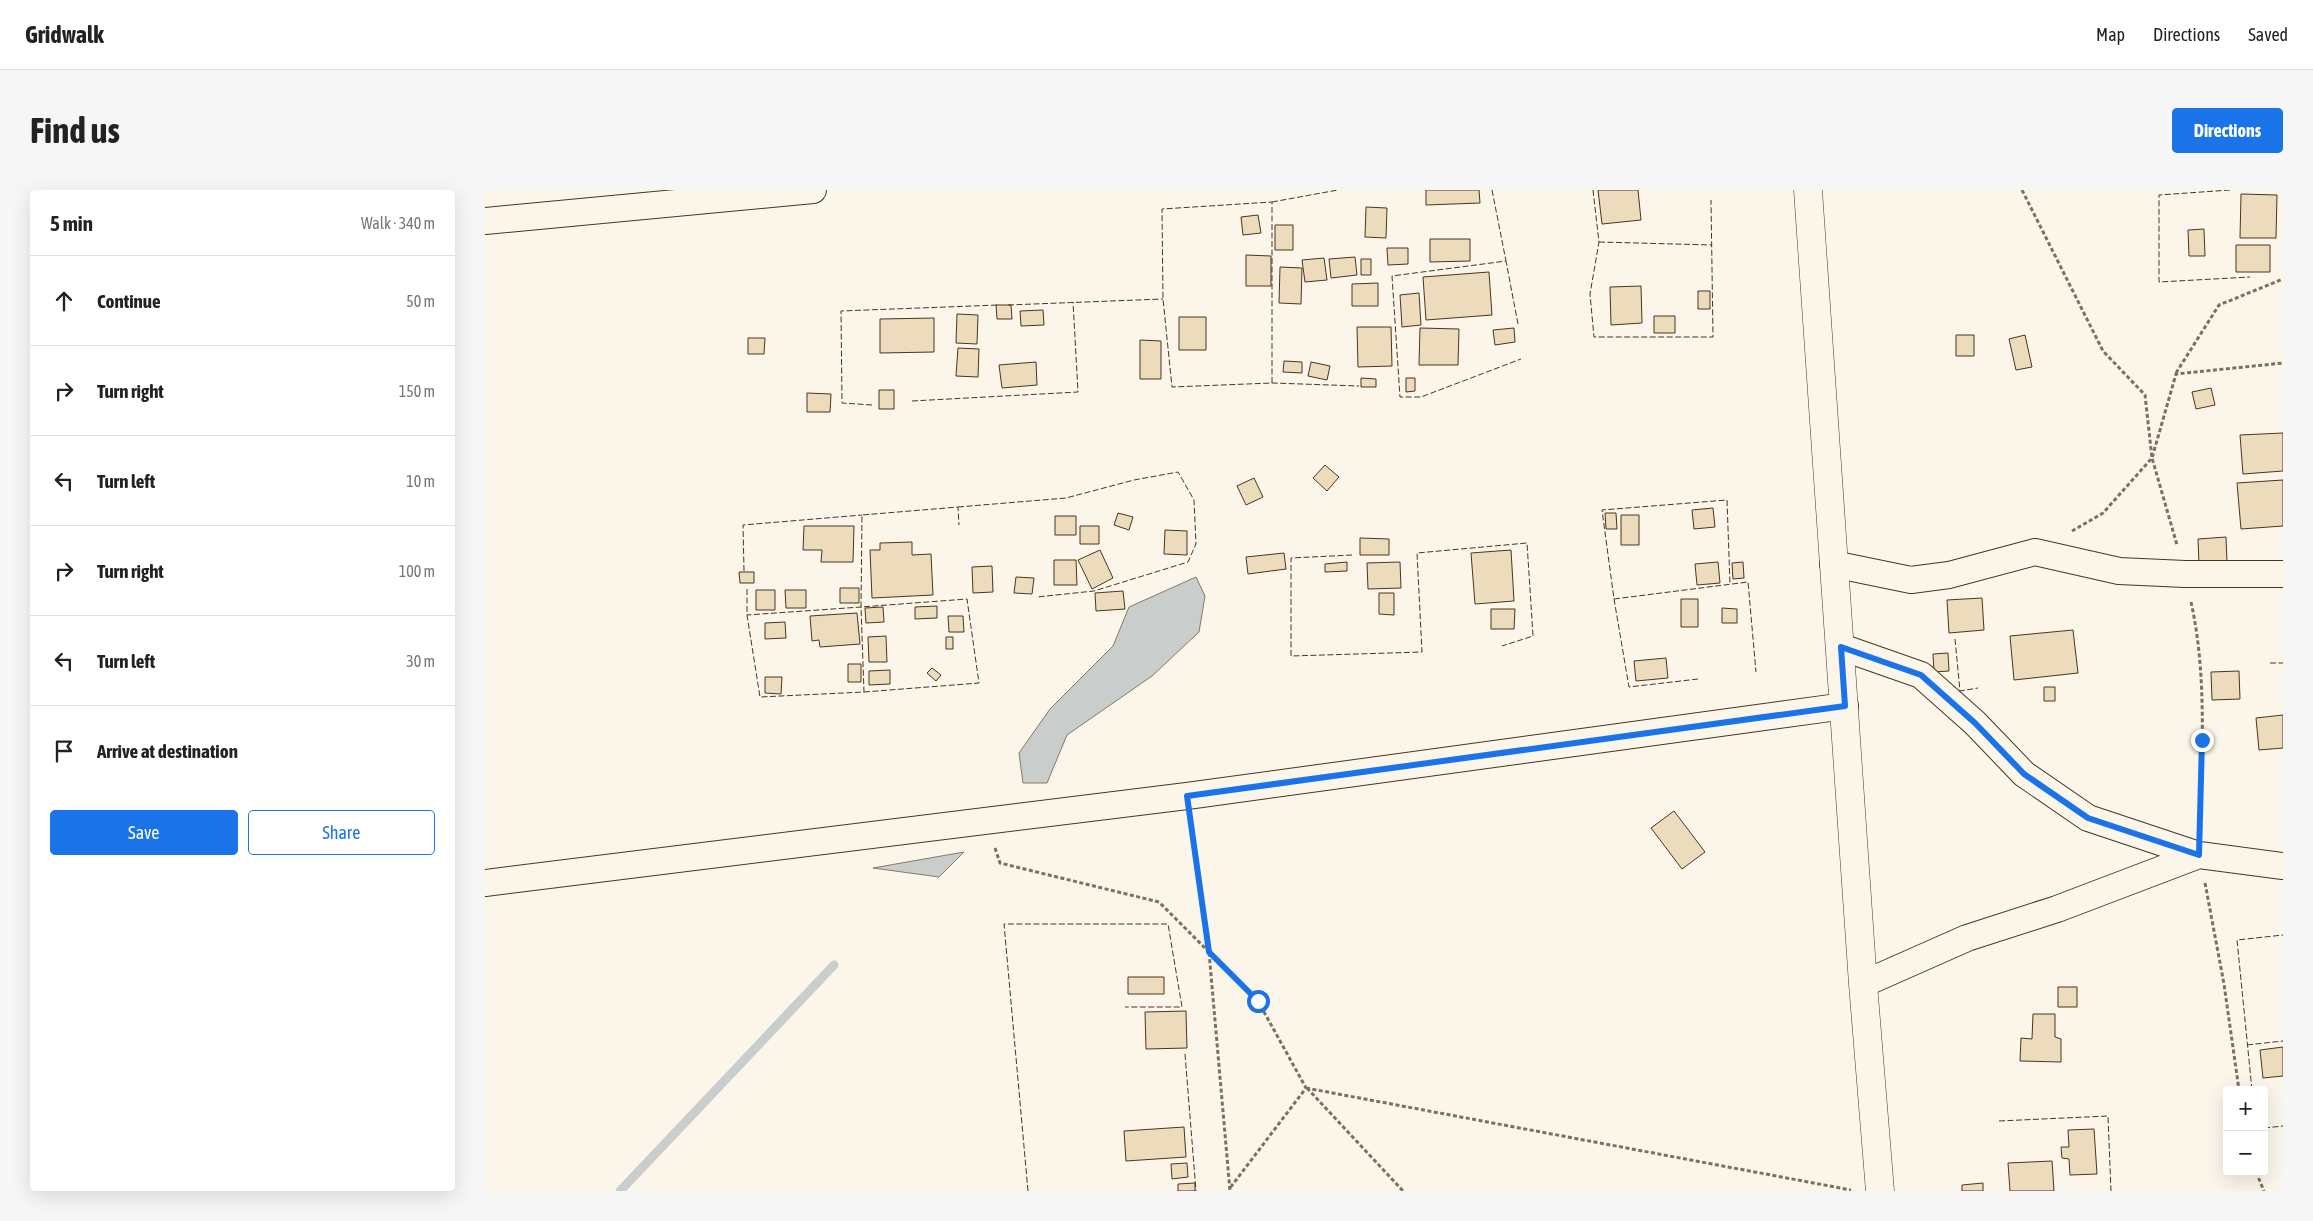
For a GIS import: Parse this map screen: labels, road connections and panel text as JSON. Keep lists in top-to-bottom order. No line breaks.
{"page":{"header":"Gridwalk","nav":["Map","Directions","Saved"],"buttons":["Directions",["Save","Share"]],"title":"Find us","heading":["5 min","Walk · 340 m"],"list":[["Continue","50 m"],["Turn right","150 m"],["Turn left","10 m"],["Turn right","100 m"],["Turn left","30 m"],"Arrive at destination"],"map_buttons":["+","−"]}}
